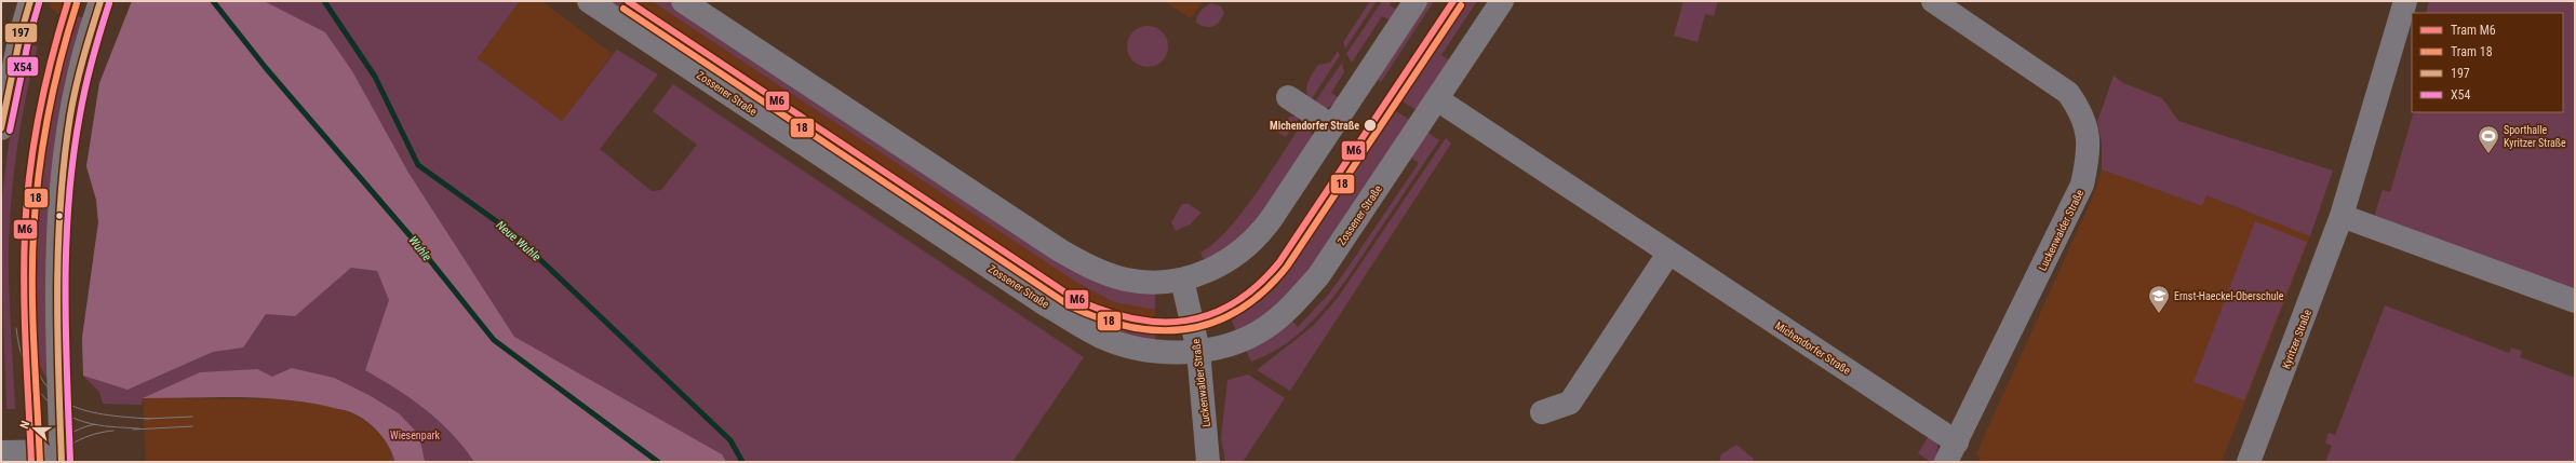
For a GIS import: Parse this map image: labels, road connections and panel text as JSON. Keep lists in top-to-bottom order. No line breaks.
{"streets":{"street":["Zossener Straße","Luckenwalder Straße","Kyritzer Straße","Michendorfer Straße"]},"crossings":[["Zossener Straße","Luckenwalder Straße"],["Zossener Straße","Michendorfer Straße"],["Luckenwalder Straße","Michendorfer Straße"]],"water":["Neue Wuhle","Wuhle"],"parks":["Wiesenpark"],"places":{"other":["Michendorfer Straße"],"sports":["Sporthalle Kyritzer Straße"],"school or university":["Ernst-Haeckel-Oberschule"]},"lines":["tram line M6","transit line 197","tram line 18","transit line X54"],"legend":["Tram M6","Tram 18","197","X54"],"north":"left"}
